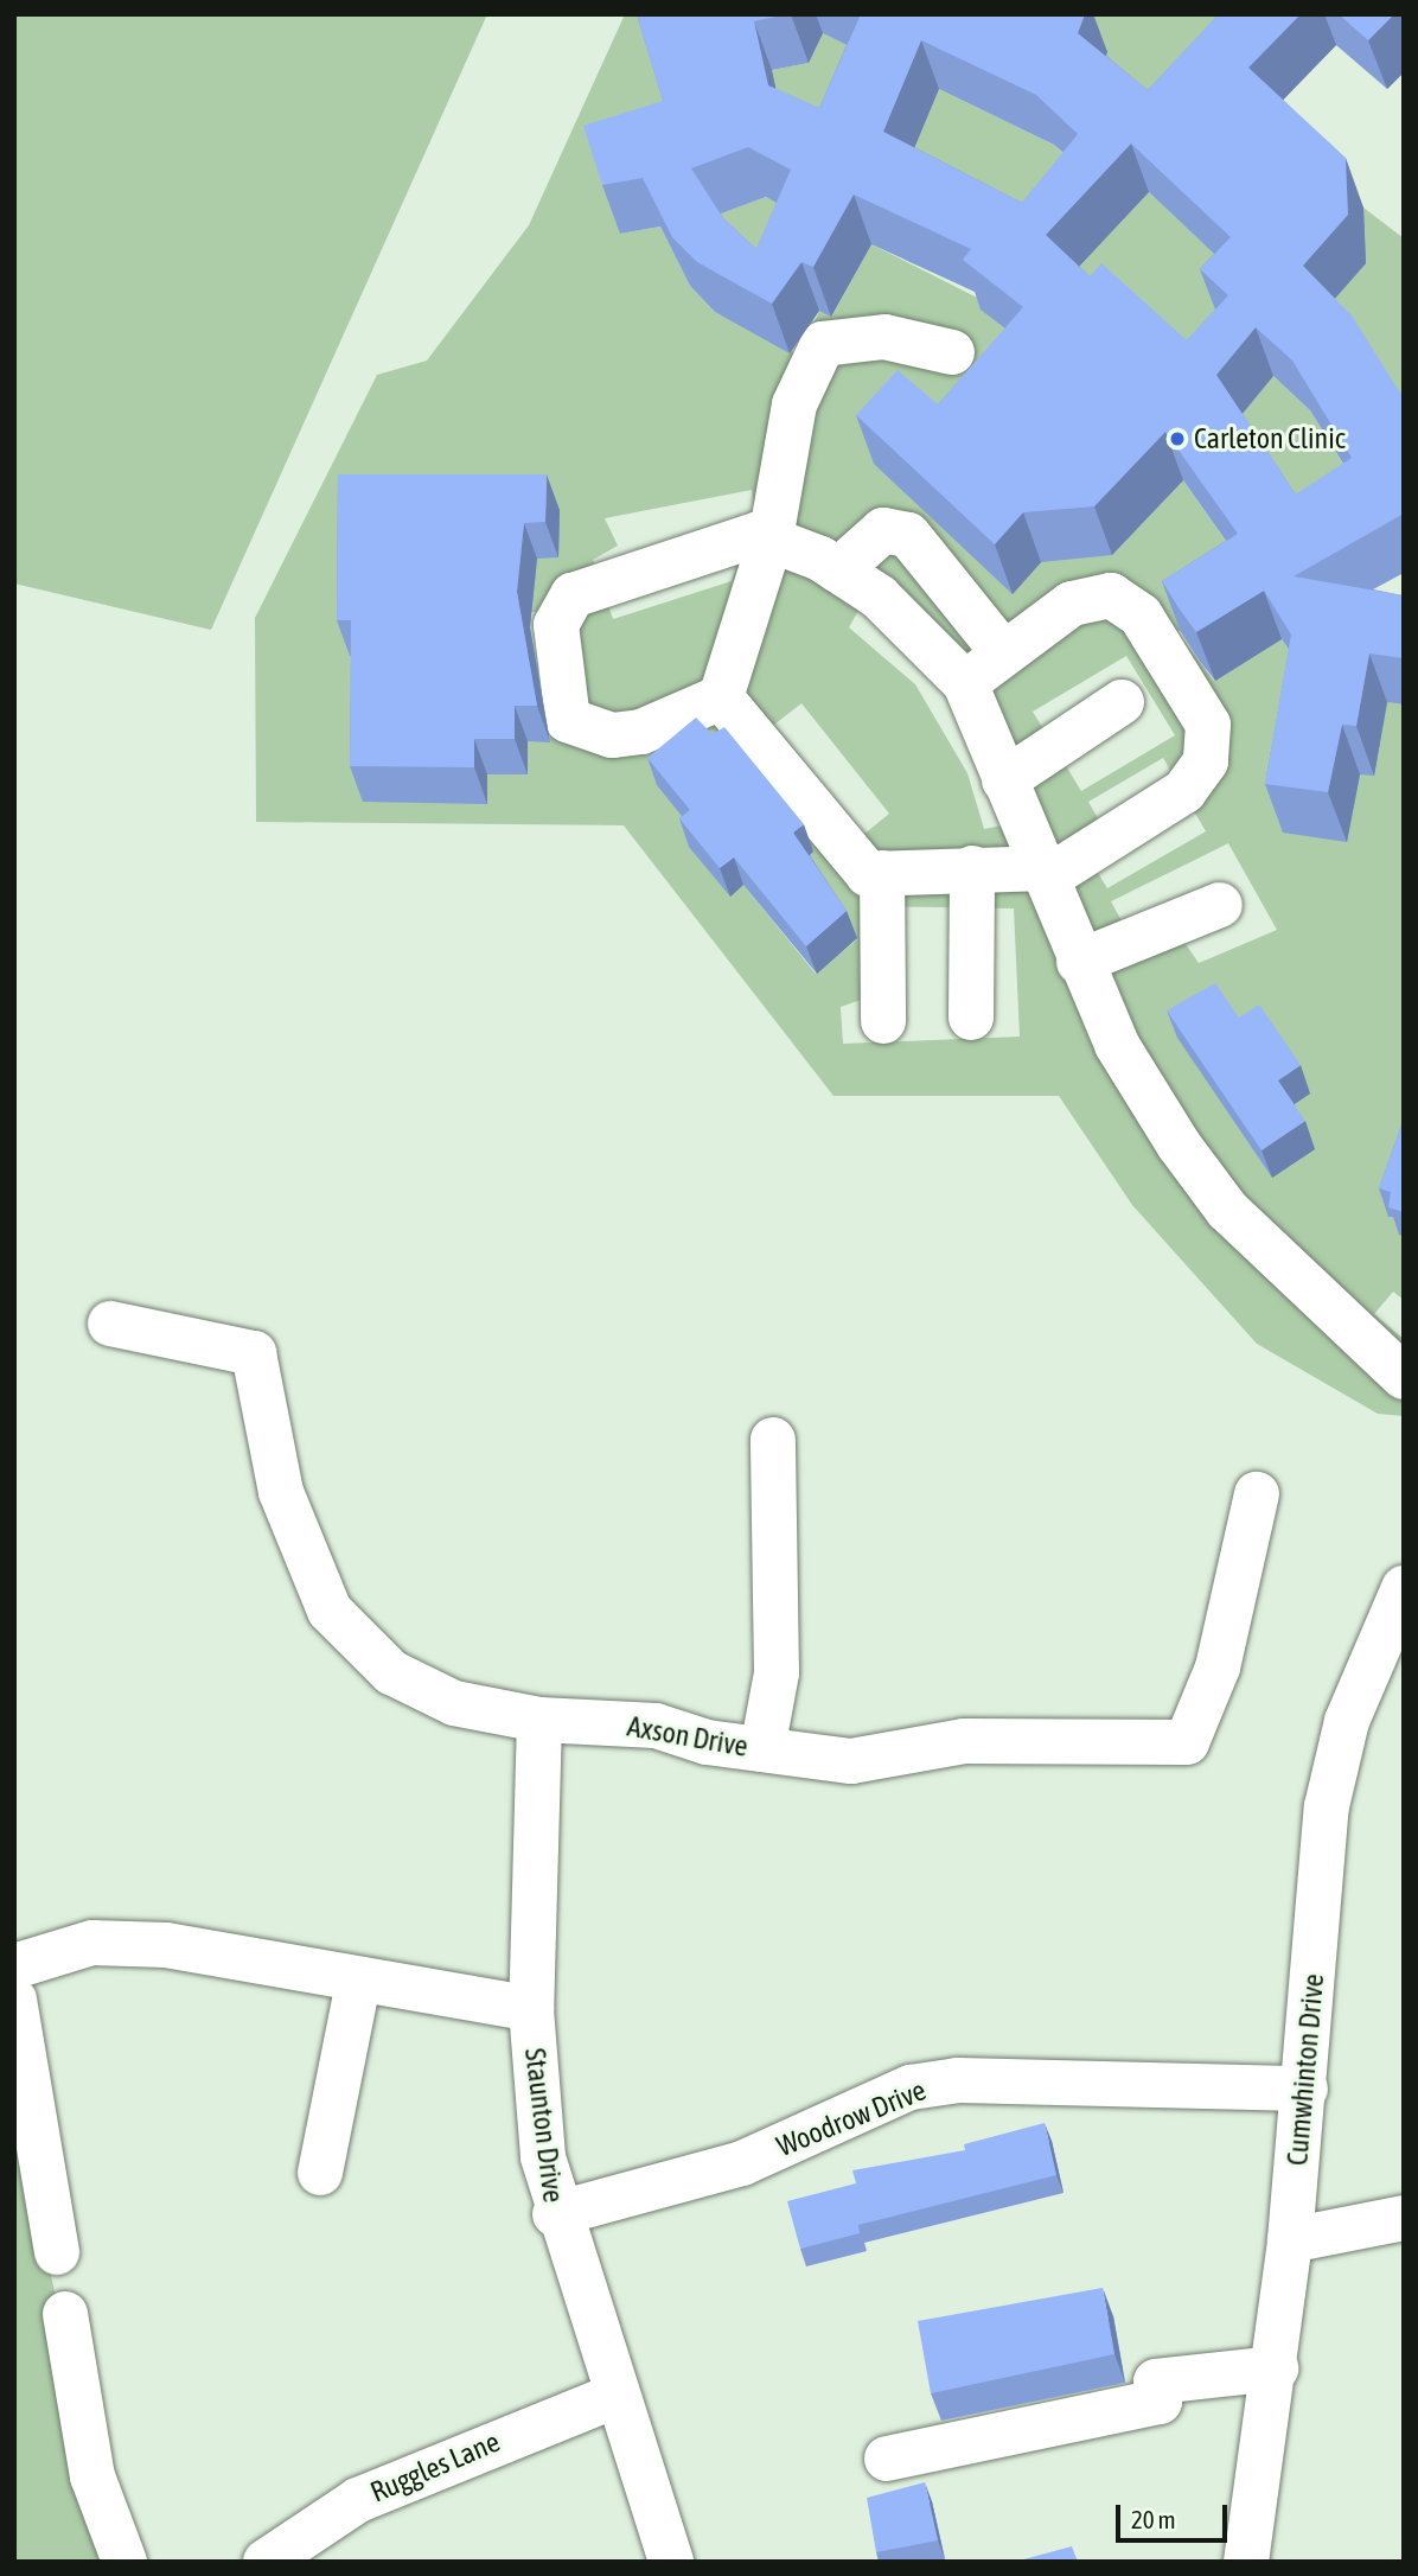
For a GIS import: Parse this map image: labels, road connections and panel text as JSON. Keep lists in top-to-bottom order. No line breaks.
{"streets":{"street":["Axson Drive","Cumwhinton Drive","Woodrow Drive","Staunton Drive","Ruggles Lane"]},"crossings":[["Axson Drive","Staunton Drive"],["Cumwhinton Drive","Woodrow Drive"],["Woodrow Drive","Staunton Drive"],["Staunton Drive","Ruggles Lane"]],"places":["Carleton Clinic"],"scale_bar":"20 m"}
